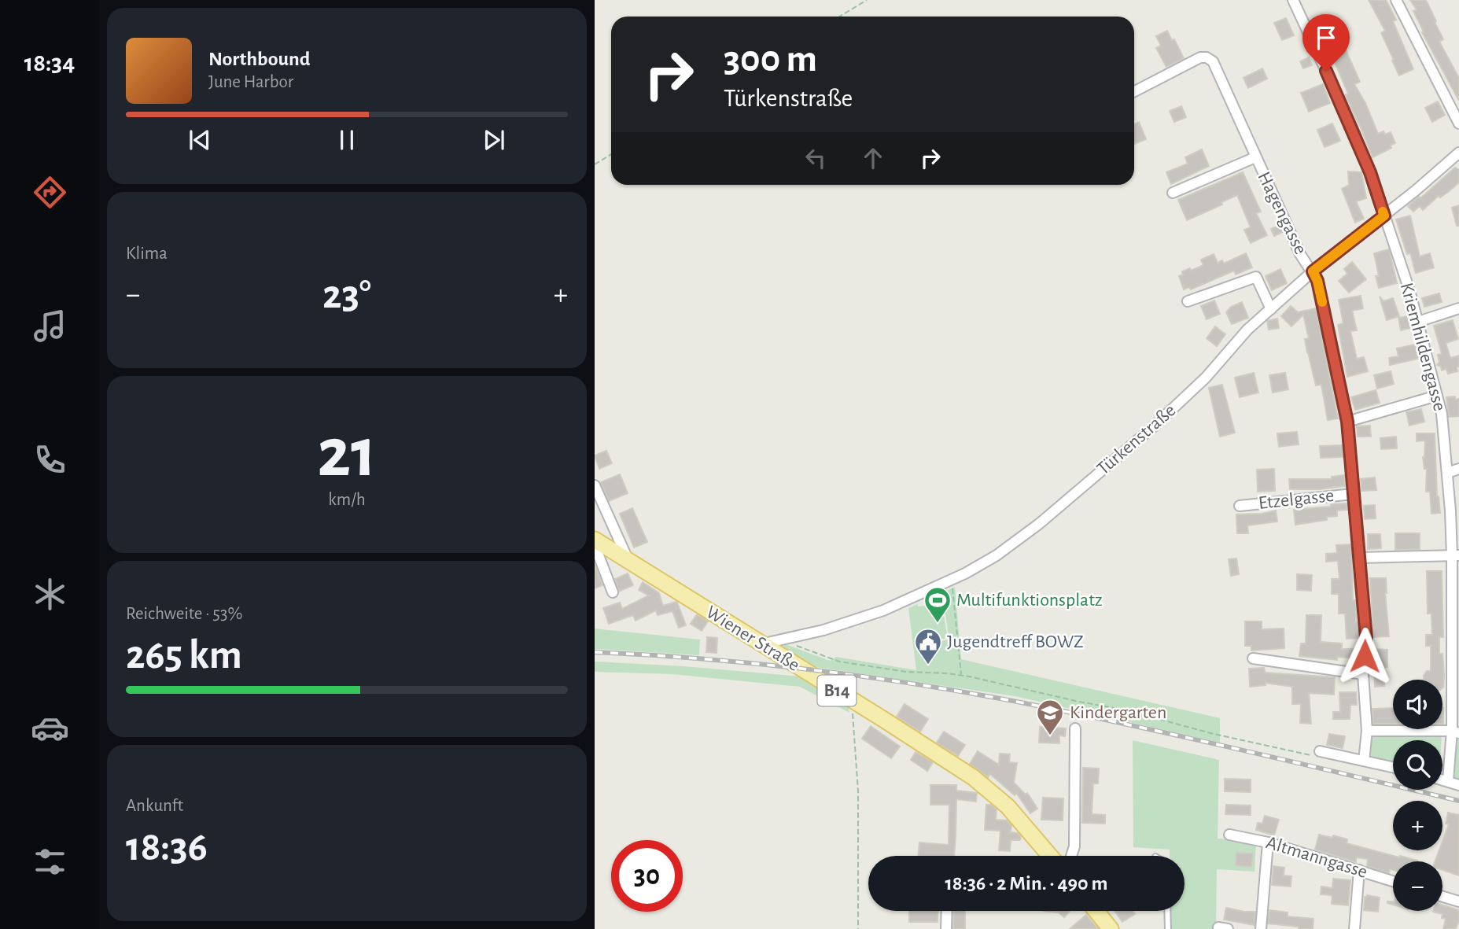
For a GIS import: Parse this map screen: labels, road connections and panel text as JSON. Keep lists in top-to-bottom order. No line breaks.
{"streets":{"main road":["Wiener Straße","B14"],"street":["Hagengasse","Kriemhildengasse","Türkenstraße","Etzelgasse","Altmanngasse"]},"crossings":[["Hagengasse","Türkenstraße"],["Hagengasse","Etzelgasse"],["Kriemhildengasse","Türkenstraße"],["Türkenstraße","Wiener Straße"]],"places":{"sports":["Multifunktionsplatz"],"public building":["Jugendtreff BOWZ"],"school or university":["Kindergarten"]},"page":{"tabs":"18:34","turn":["300 m","Türkenstraße"],"song":["Northbound","June Harbor"],"tile":["Klima",["21","km/h"],["Reichweite · 53%","265 km"],["Ankunft","18:36"]],"heat":["−","23°","+"],"map_buttons":["+","−"],"limit":"30","trip":"18:36 · 2 Min. · 490 m"}}
